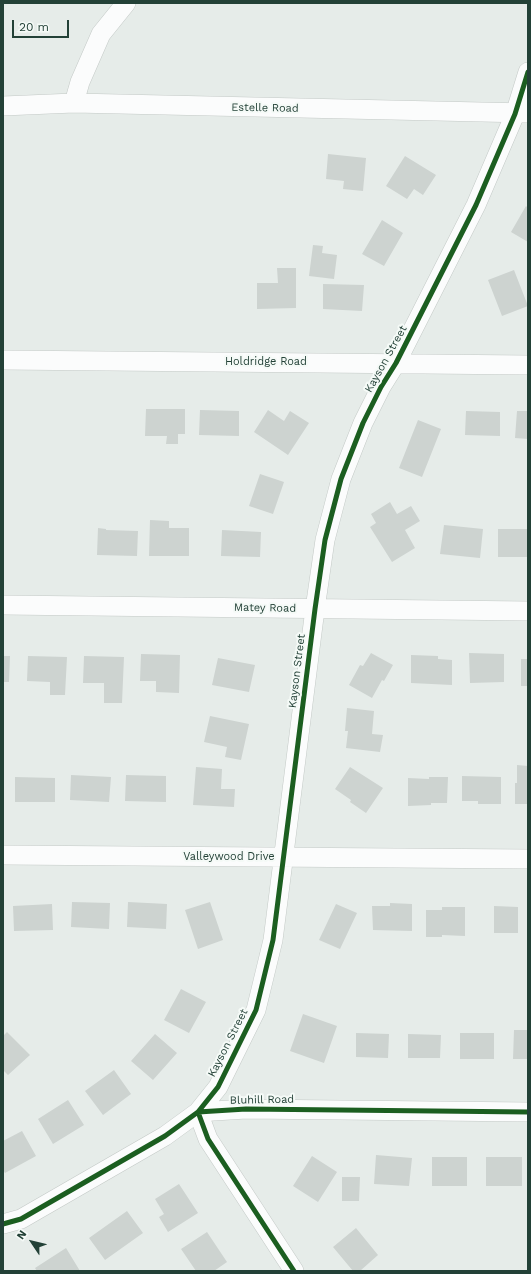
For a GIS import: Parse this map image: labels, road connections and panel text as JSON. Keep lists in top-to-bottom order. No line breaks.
{"streets":{"street":["Estelle Road","Kayson Street","Holdridge Road","Matey Road","Valleywood Drive","Bluhill Road"]},"crossings":[["Estelle Road","Kayson Street"],["Kayson Street","Holdridge Road"],["Kayson Street","Matey Road"],["Kayson Street","Valleywood Drive"],["Kayson Street","Bluhill Road"]],"scale_bar":"20 m","north":"top left"}
